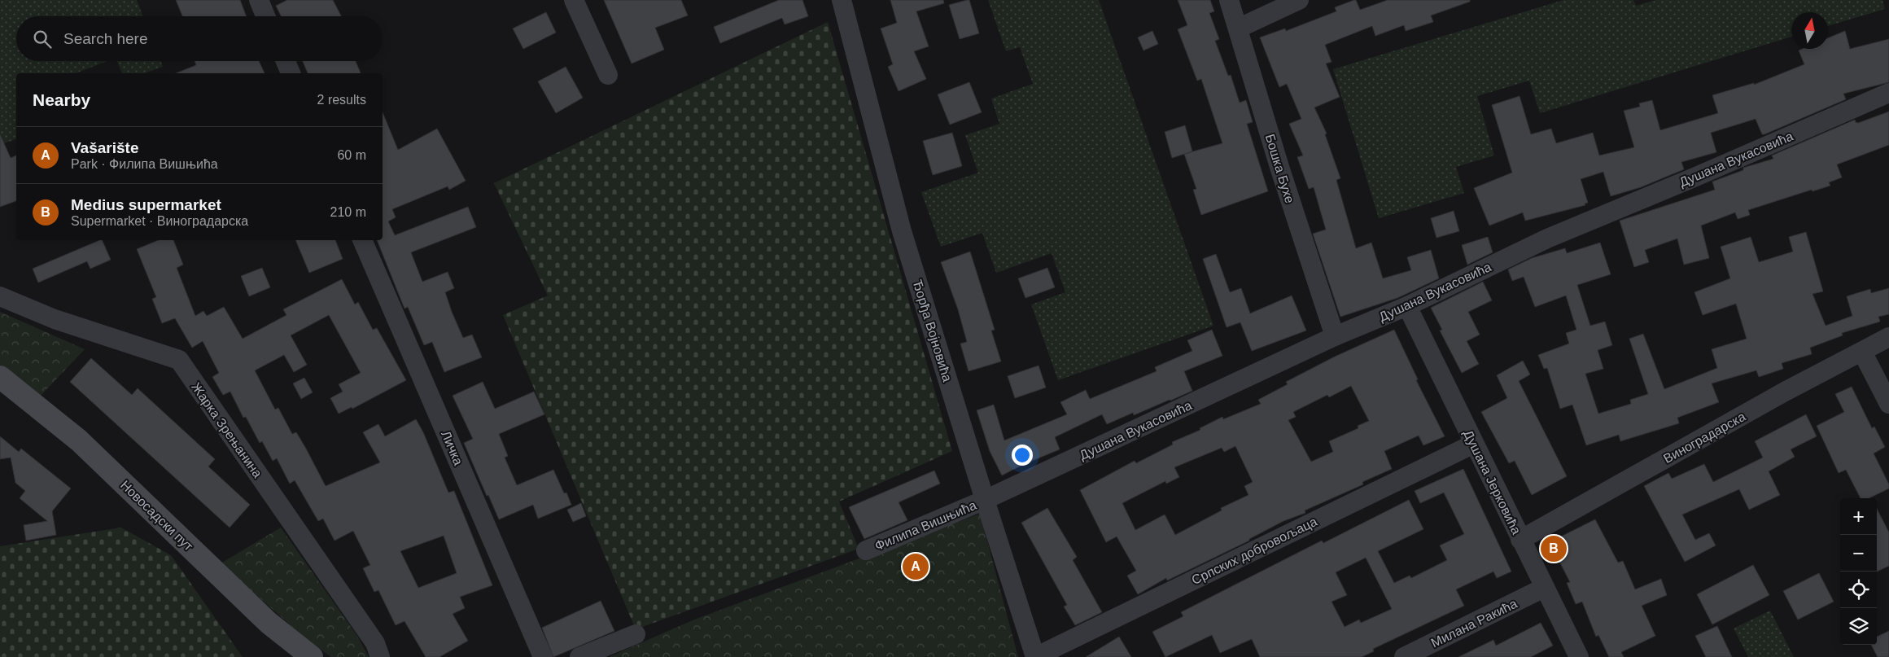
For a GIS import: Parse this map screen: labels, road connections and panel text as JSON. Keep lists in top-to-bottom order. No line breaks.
{"streets":{"main road":["Новосадски пут"],"street":["Душана Вукасовића","Бошка Бухе","Ђорђа Војновића","Жарка Зрењанина","Виноградарска","Личка","Душана Јерковића","Филипа Вишњића","Српских добровољаца","Милана Ракића"]},"crossings":[["Душана Вукасовића","Бошка Бухе"],["Душана Вукасовића","Ђорђа Војновића"],["Душана Вукасовића","Душана Јерковића"],["Душана Вукасовића","Филипа Вишњића"],["Ђорђа Војновића","Филипа Вишњића"],["Ђорђа Војновића","Српских добровољаца"],["Виноградарска","Душана Јерковића"],["Душана Јерковића","Српских добровољаца"],["Душана Јерковића","Милана Ракића"]],"north":"top","page":{"search":"Search here","heading":["Nearby","2 results"],"list":[{"mark":"A","name":"Vašarište","note":"Park · Филипа Вишњића","value":"60 m"},{"mark":"B","name":"Medius supermarket","note":"Supermarket · Виноградарска","value":"210 m"}],"map_buttons":["+","−"],"pins":["B","A"]}}
